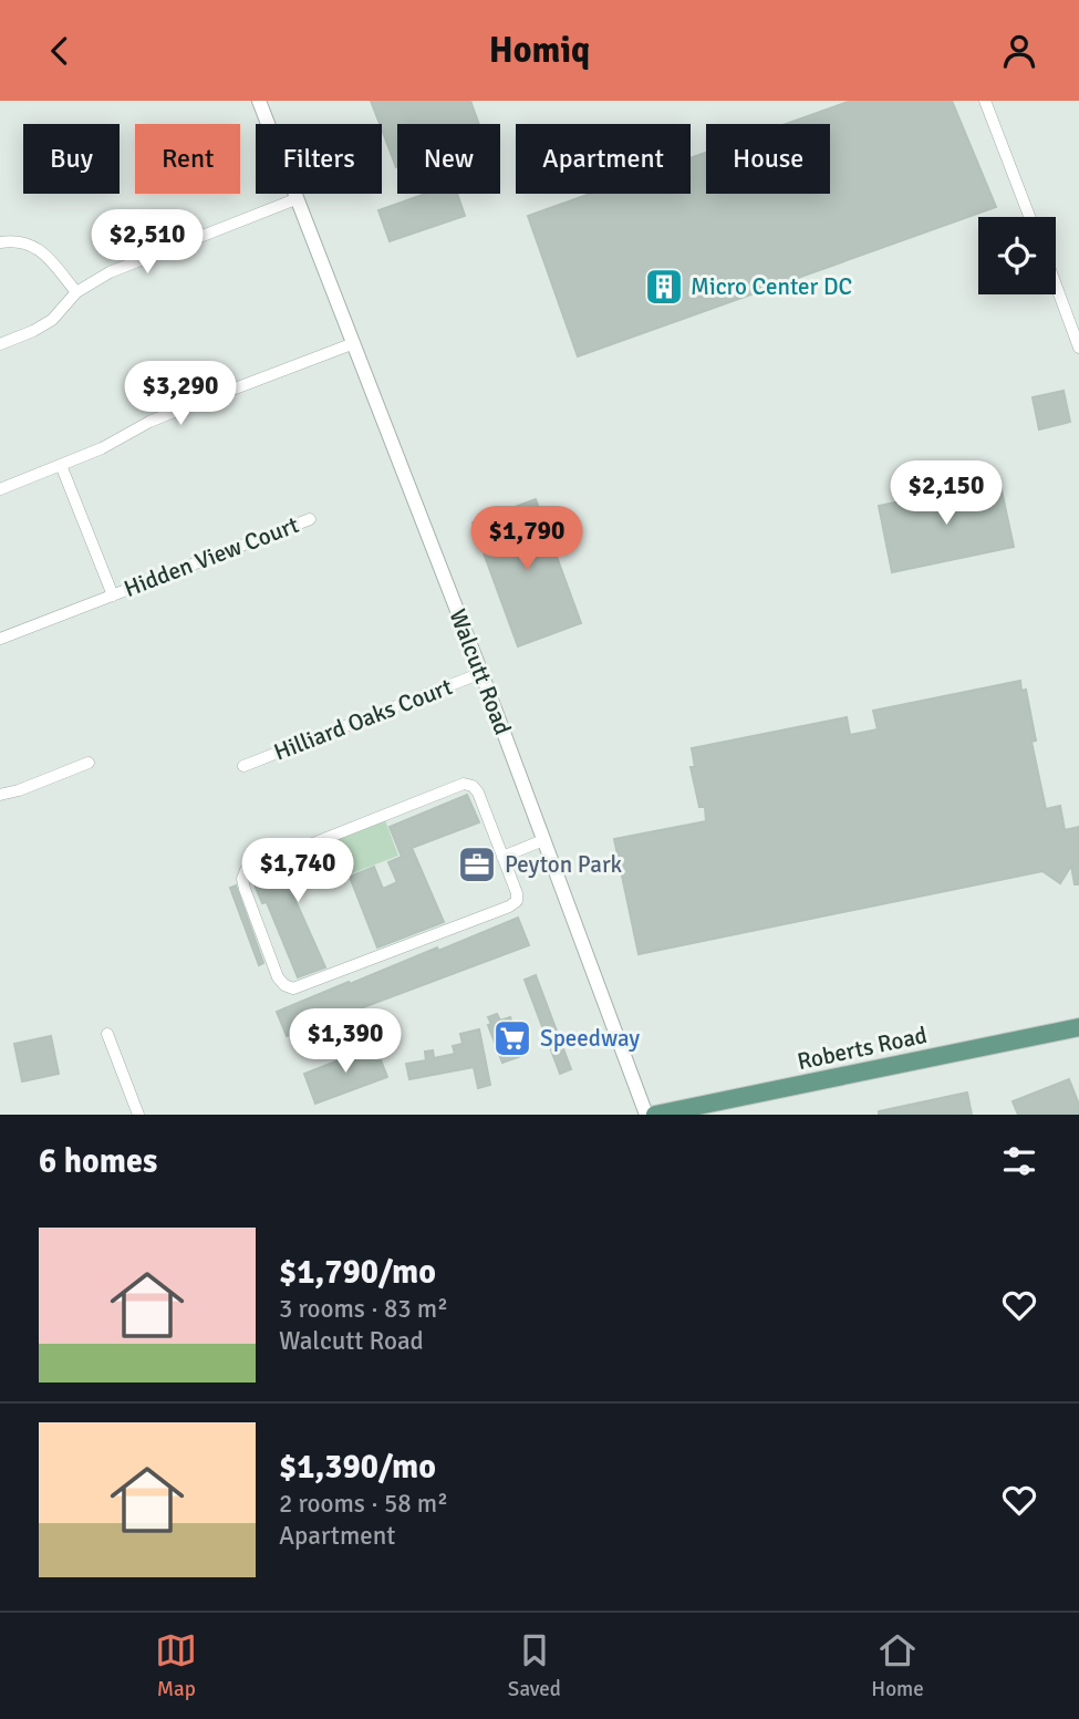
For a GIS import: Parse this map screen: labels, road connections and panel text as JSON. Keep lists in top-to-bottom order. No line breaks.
{"streets":{"main road":["Roberts Road"],"street":["Hidden View Court","Walcutt Road","Hilliard Oaks Court"]},"crossings":[["Walcutt Road","Hilliard Oaks Court"]],"places":{"building":["Micro Center DC"],"office":["Peyton Park"],"supermarket":["Speedway"]},"page":{"header":"Homiq","chip":["Buy","Rent","Filters","New","Apartment","House"],"price":["$2,510","$3,290","$2,150","$1,790","$1,740","$1,390"],"heading":"6 homes","list":[{"name":"$1,790/mo","note":"3 rooms · 83 m² · Walcutt Road"},{"name":"$1,390/mo","note":"2 rooms · 58 m² · Apartment"}],"tabs":["Map","Saved","Home"]}}
